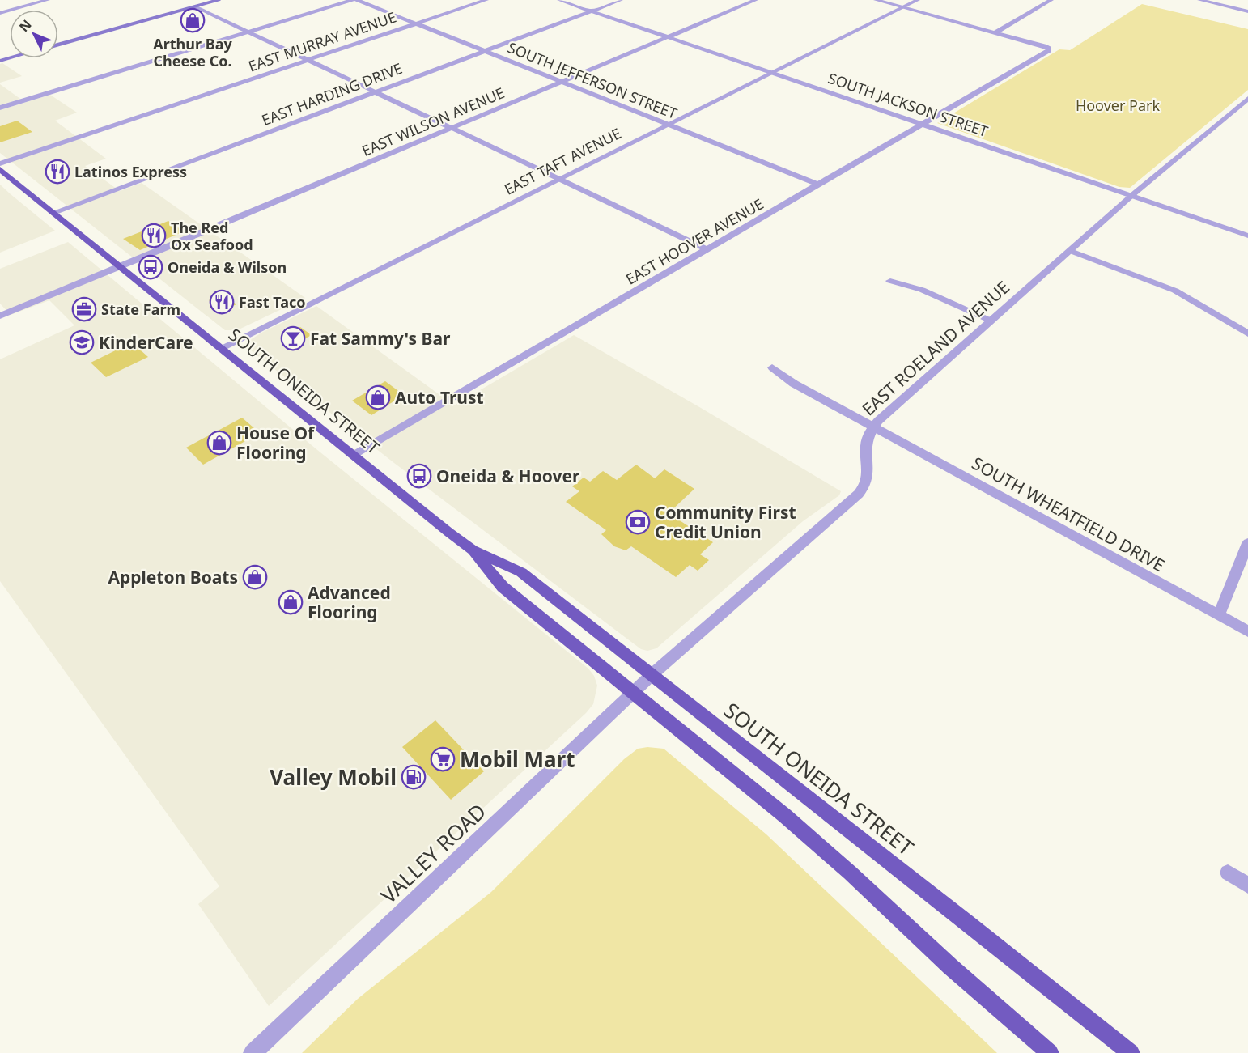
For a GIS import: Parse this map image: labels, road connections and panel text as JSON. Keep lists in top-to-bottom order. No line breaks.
{"streets":{"main road":["SOUTH ONEIDA STREET"],"street":["EAST MURRAY AVENUE","SOUTH JEFFERSON STREET","EAST HARDING DRIVE","SOUTH JACKSON STREET","EAST WILSON AVENUE","EAST TAFT AVENUE","EAST HOOVER AVENUE","EAST ROELAND AVENUE","SOUTH WHEATFIELD DRIVE","VALLEY ROAD"]},"crossings":[["EAST MURRAY AVENUE","SOUTH JEFFERSON STREET"],["SOUTH JEFFERSON STREET","EAST HARDING DRIVE"],["SOUTH JEFFERSON STREET","EAST WILSON AVENUE"],["SOUTH JEFFERSON STREET","EAST TAFT AVENUE"],["SOUTH JEFFERSON STREET","EAST HOOVER AVENUE"],["EAST HARDING DRIVE","SOUTH JACKSON STREET"],["EAST HARDING DRIVE","SOUTH ONEIDA STREET"],["SOUTH JACKSON STREET","EAST WILSON AVENUE"],["SOUTH JACKSON STREET","EAST TAFT AVENUE"],["SOUTH JACKSON STREET","EAST HOOVER AVENUE"],["SOUTH JACKSON STREET","EAST ROELAND AVENUE"],["EAST WILSON AVENUE","SOUTH ONEIDA STREET"],["EAST TAFT AVENUE","SOUTH ONEIDA STREET"],["EAST HOOVER AVENUE","SOUTH ONEIDA STREET"],["EAST ROELAND AVENUE","SOUTH ONEIDA STREET"],["EAST ROELAND AVENUE","SOUTH WHEATFIELD DRIVE"],["EAST ROELAND AVENUE","VALLEY ROAD"],["SOUTH ONEIDA STREET","VALLEY ROAD"]],"parks":["Hoover Park"],"places":{"shop":["Arthur Bay Cheese Co.","Auto Trust","House Of Flooring","Appleton Boats","Advanced Flooring"],"restaurant":["Latinos Express","The Red Ox Seafood","Fast Taco"],"bus stop":["Oneida & Wilson","Oneida & Hoover"],"office":["State Farm"],"bar":["Fat Sammy's Bar"],"school or university":["KinderCare"],"bank":["Community First Credit Union"],"supermarket":["Mobil Mart"],"fuel station":["Valley Mobil"]},"north":"top left"}
